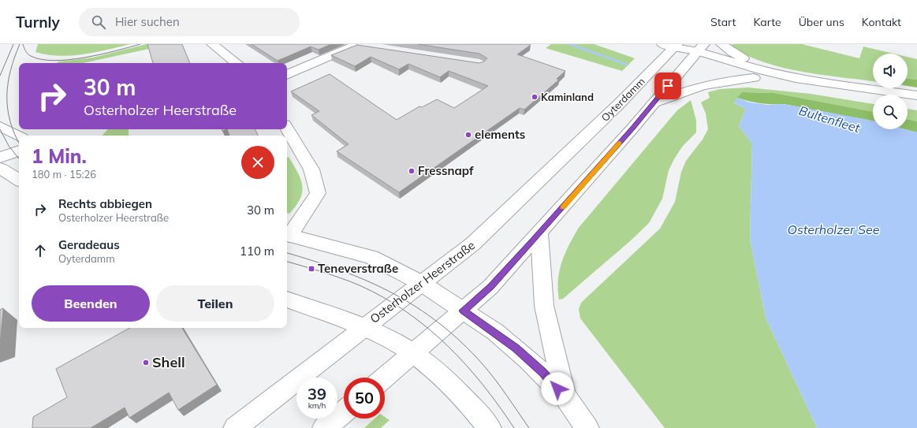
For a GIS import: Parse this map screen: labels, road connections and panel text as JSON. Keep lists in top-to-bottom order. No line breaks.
{"streets":{"main road":["Oyterdamm","Osterholzer Heerstraße"]},"crossings":[["Oyterdamm","Osterholzer Heerstraße"]],"water":["Bultenfleet","Osterholzer See"],"places":{"other":["Kaminland","elements","Fressnapf","Shell"],"transit":["Teneverstraße"]},"page":{"header":"Turnly","search":"Hier suchen","nav":["Start","Karte","Über uns","Kontakt"],"turn":["30 m","Osterholzer Heerstraße"],"heading":["1 Min.","180 m · 15:26"],"list":[{"name":"Rechts abbiegen","note":"Osterholzer Heerstraße","value":"30 m"},{"name":"Geradeaus","note":"Oyterdamm","value":"110 m"}],"buttons":["Beenden","Teilen"],"speed":"39 km/h","limit":"50"}}
